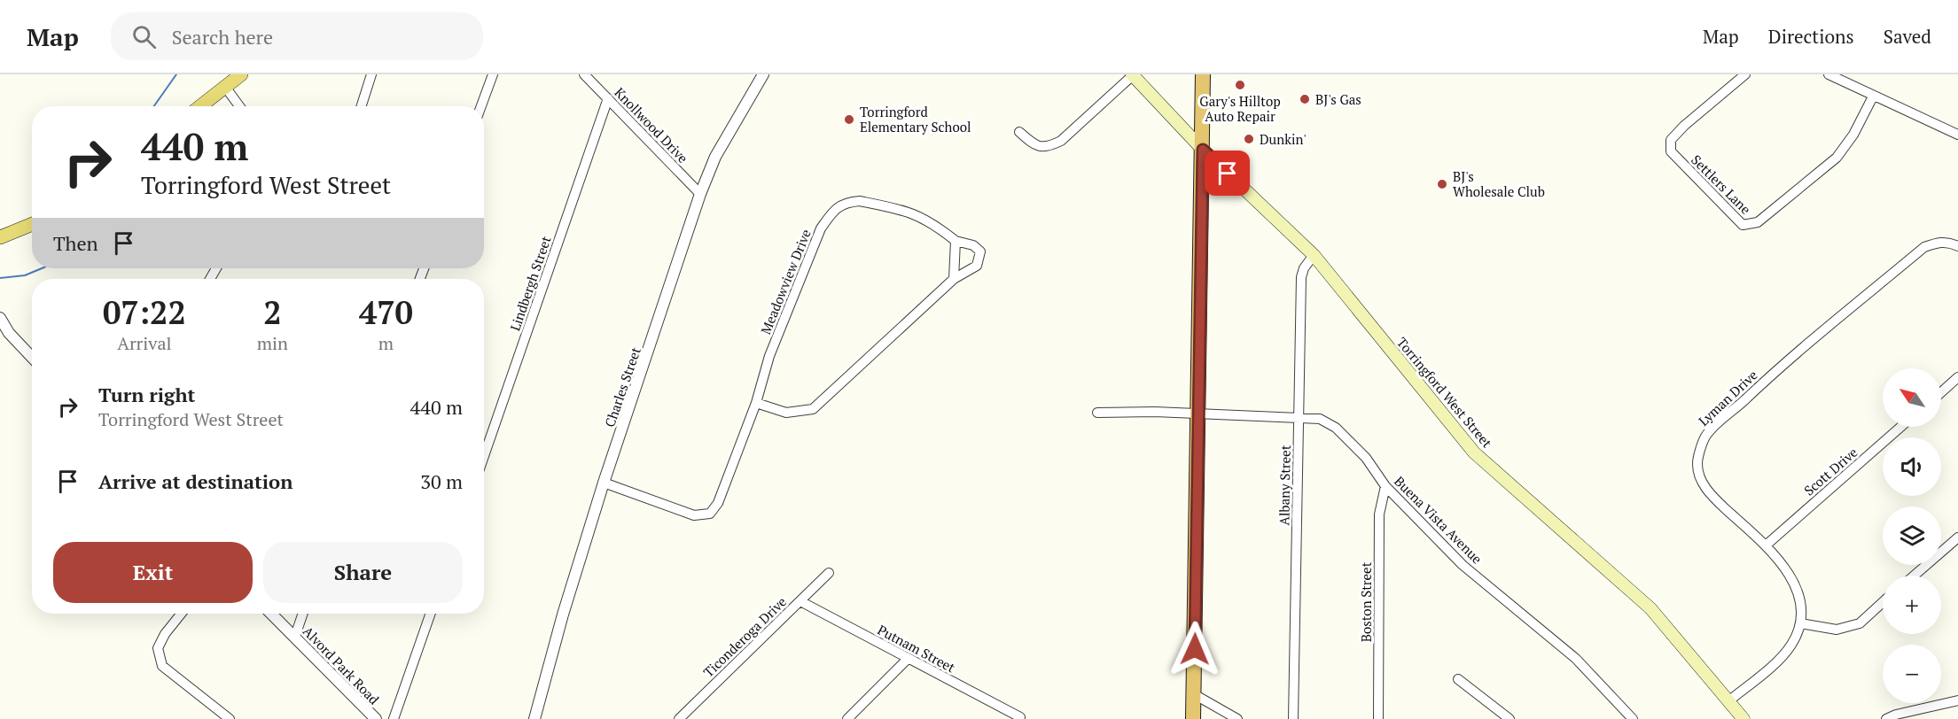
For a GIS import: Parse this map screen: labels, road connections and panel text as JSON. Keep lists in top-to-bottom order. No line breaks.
{"streets":{"main road":["Torringford West Street"],"street":["Knollwood Drive","Settlers Lane","Meadowview Drive","Lindbergh Street","Charles Street","Lyman Drive","Scott Drive","Albany Street","Buena Vista Avenue","Boston Street","Ticonderoga Drive","Putnam Street","Alvord Park Road"]},"crossings":[["Knollwood Drive","Lindbergh Street"],["Knollwood Drive","Charles Street"],["Meadowview Drive","Charles Street"],["Torringford West Street","Lyman Drive"],["Torringford West Street","Albany Street"],["Lyman Drive","Scott Drive"],["Albany Street","Buena Vista Avenue"],["Buena Vista Avenue","Boston Street"],["Ticonderoga Drive","Putnam Street"]],"places":["Gary's Hilltop Auto Repair","BJ's Gas","Torringford Elementary School","Dunkin'","BJ's Wholesale Club"],"north":"top left","page":{"header":"Map","search":"Search here","nav":["Map","Directions","Saved"],"turn":["440 m","Torringford West Street"],"then":"Then","eta":["07:22","Arrival","2","min","470","m"],"map_buttons":["+","−"],"list":[{"name":"Turn right","note":"Torringford West Street","value":"440 m"},{"name":"Arrive at destination","value":"30 m"}],"buttons":["Exit","Share"]}}
